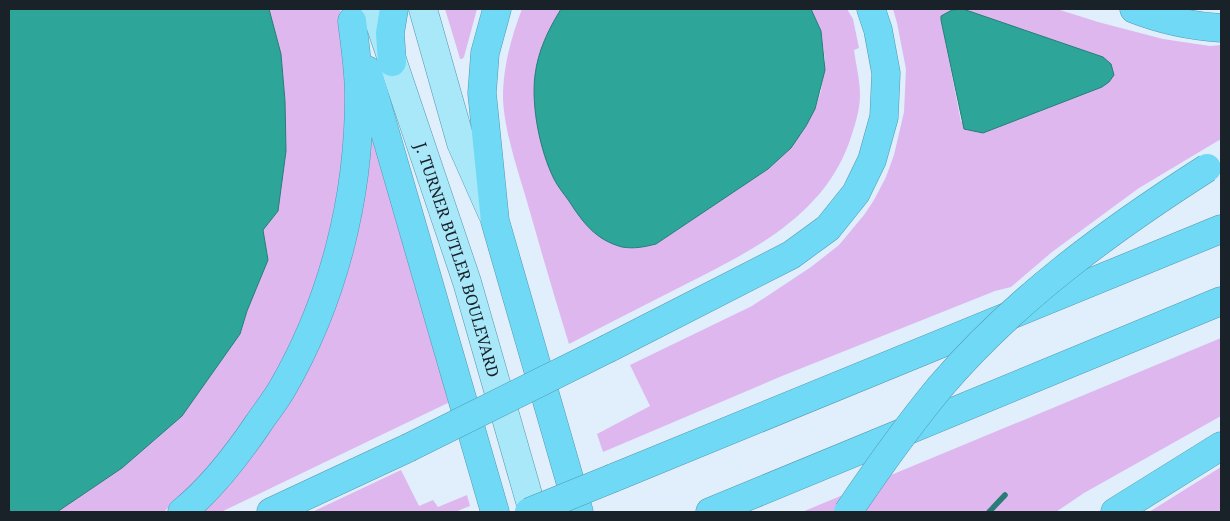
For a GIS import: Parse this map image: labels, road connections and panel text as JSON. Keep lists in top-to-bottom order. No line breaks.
{"streets":{"main road":["J. TURNER BUTLER BOULEVARD"]}}
